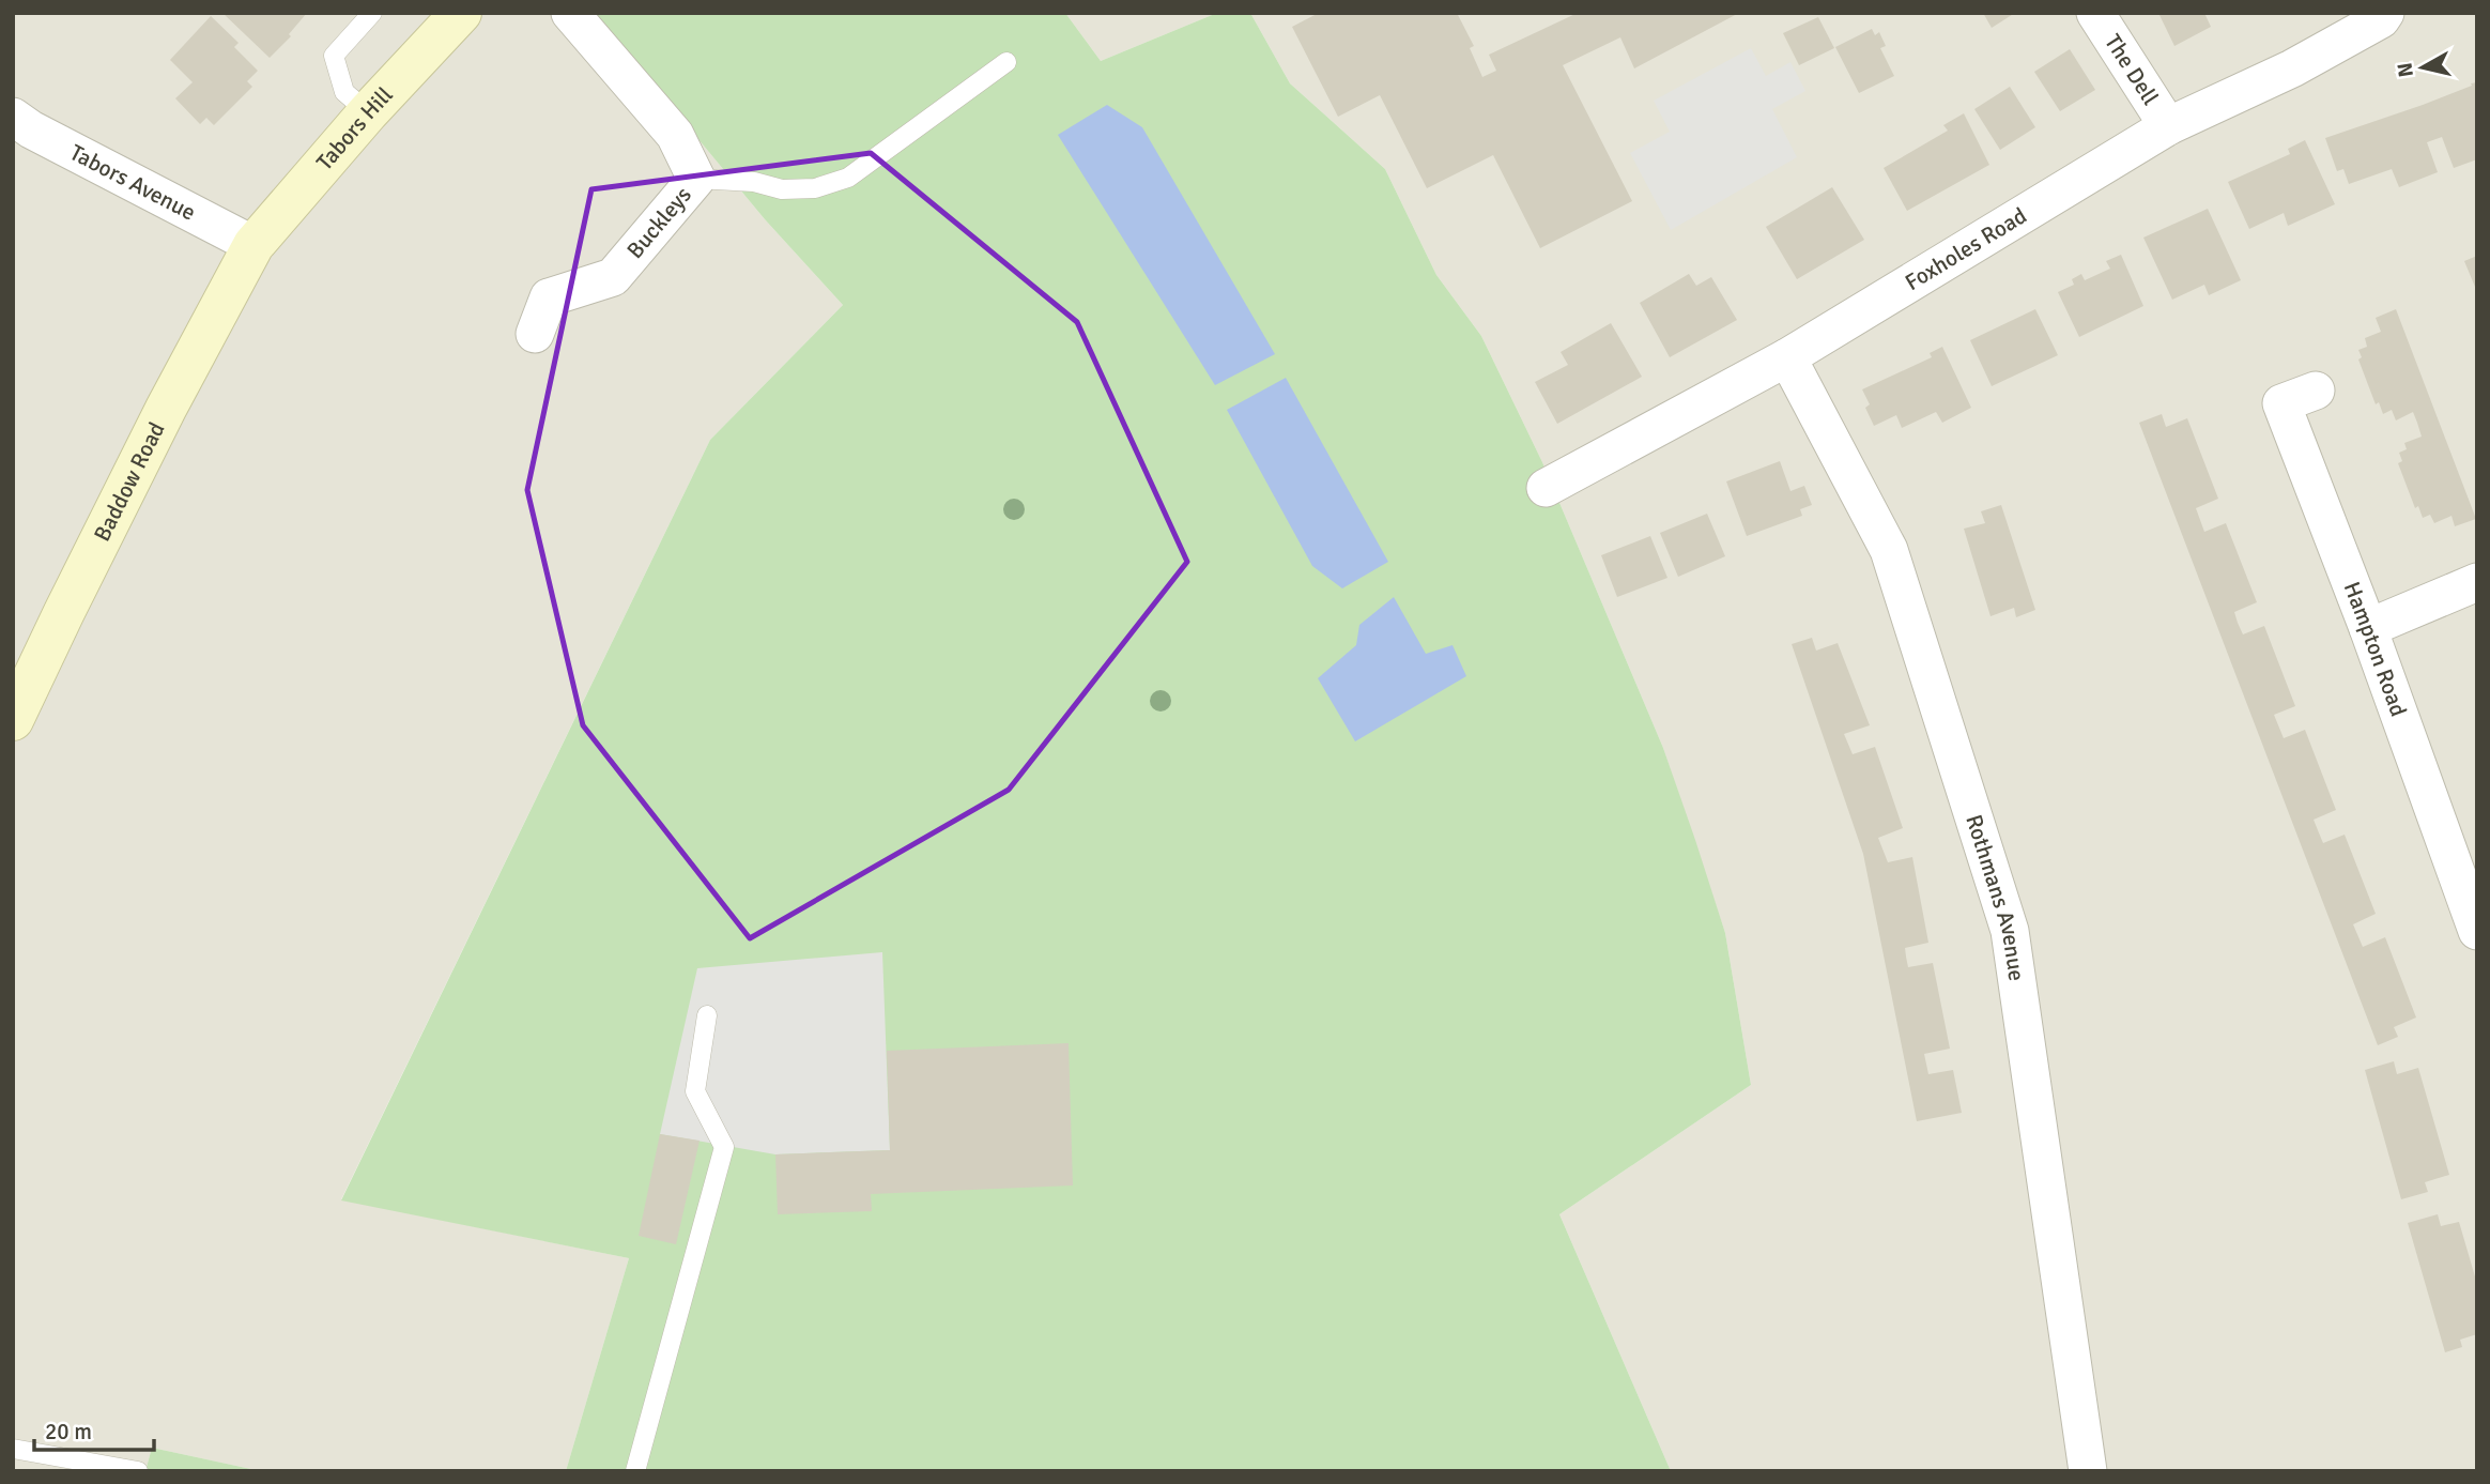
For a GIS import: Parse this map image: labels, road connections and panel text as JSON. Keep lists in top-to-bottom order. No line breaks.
{"streets":{"street":["The Dell","Tabors Hill","Tabors Avenue","Buckleys","Foxholes Road","Baddow Road","Hampton Road","Rothmans Avenue"]},"crossings":[["The Dell","Foxholes Road"],["Tabors Hill","Tabors Avenue"],["Tabors Hill","Baddow Road"],["Tabors Avenue","Baddow Road"],["Foxholes Road","Rothmans Avenue"]],"scale_bar":"20 m","north":"left"}
